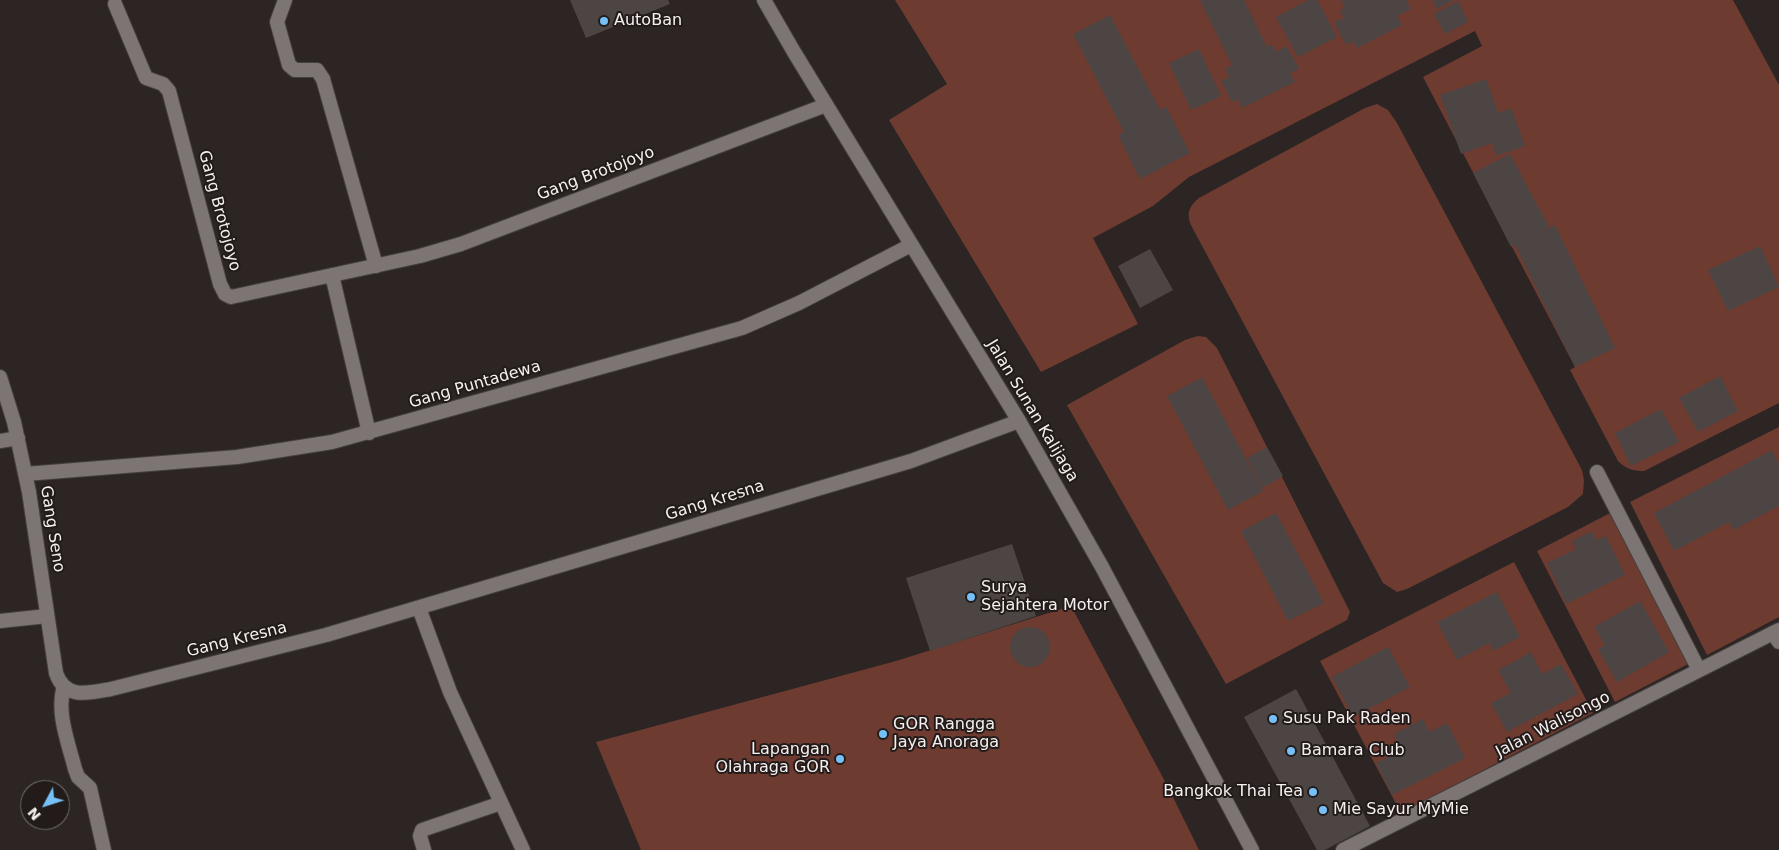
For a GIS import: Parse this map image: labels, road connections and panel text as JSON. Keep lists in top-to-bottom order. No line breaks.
{"streets":{"street":["Gang Brotojoyo","Gang Puntadewa","Jalan Sunan Kalijaga","Gang Kresna","Gang Seno","Jalan Walisongo"]},"crossings":[["Gang Brotojoyo","Jalan Sunan Kalijaga"],["Gang Puntadewa","Jalan Sunan Kalijaga"],["Gang Puntadewa","Gang Seno"],["Jalan Sunan Kalijaga","Gang Kresna"],["Gang Kresna","Gang Seno"]],"places":["AutoBan","Surya Sejahtera Motor","Susu Pak Raden","GOR Rangga Jaya Anoraga","Bamara Club","Lapangan Olahraga GOR","Bangkok Thai Tea","Mie Sayur MyMie"],"north":"bottom left"}
